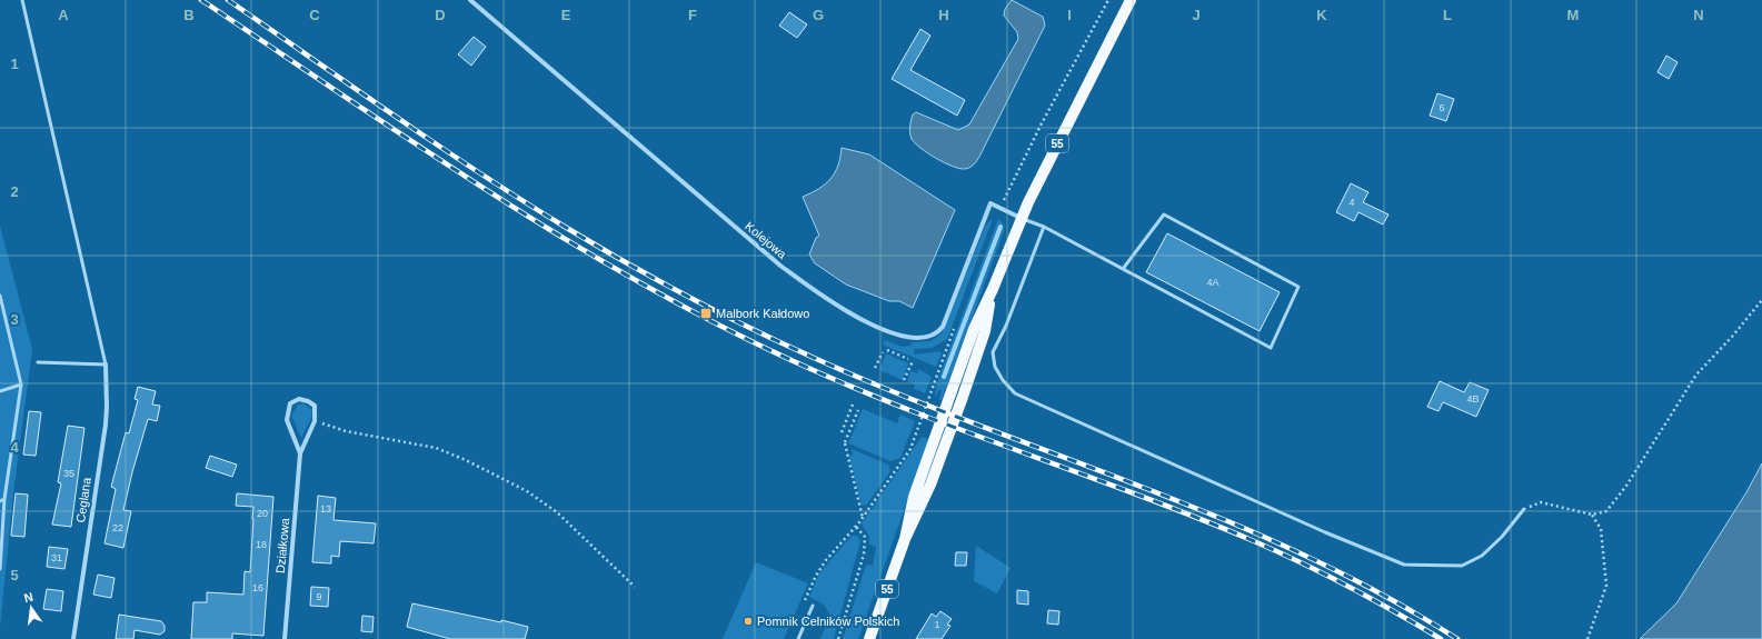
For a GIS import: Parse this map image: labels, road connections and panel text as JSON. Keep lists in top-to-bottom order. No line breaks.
{"streets":{"main road":["55"],"street":["Kolejowa","Ceglana","Działkowa"]},"places":{"transit":["Malbork Kałdowo"],"other":["Pomnik Celników Polskich"]},"house_numbers":["6","4","4A","4B","35","13","20","22","18","31","16","9","1"],"north":"top","grid":{"columns":["A","B","C","D","E","F","G","H","I","J","K","L","M","N"],"rows":["1","2","3","4","5"]}}
